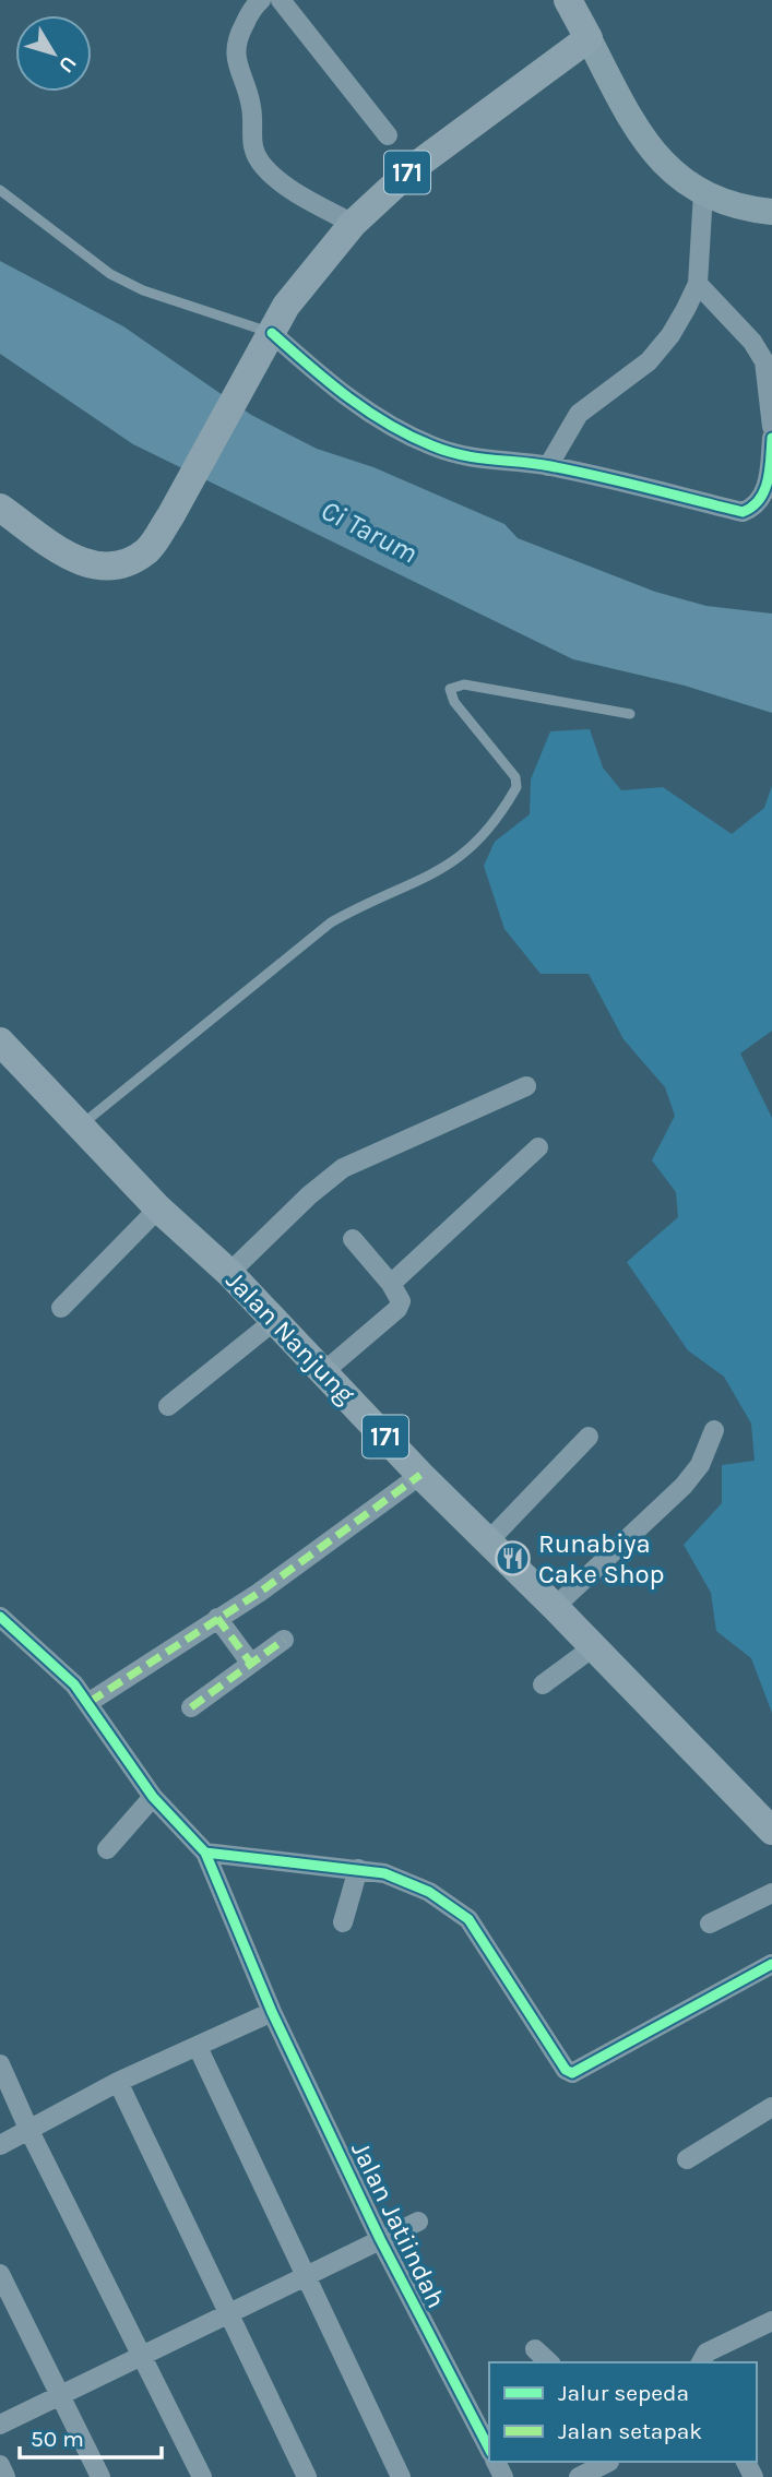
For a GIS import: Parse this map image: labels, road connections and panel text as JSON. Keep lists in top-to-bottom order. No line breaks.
{"streets":{"main road":["171","Jalan Nanjung"],"street":["Jalan Jatiindah"]},"water":["Ci Tarum"],"places":{"restaurant":["Runabiya Cake Shop"]},"legend":["Jalur sepeda","Jalan setapak"],"scale_bar":"50 m","north":"bottom right"}
